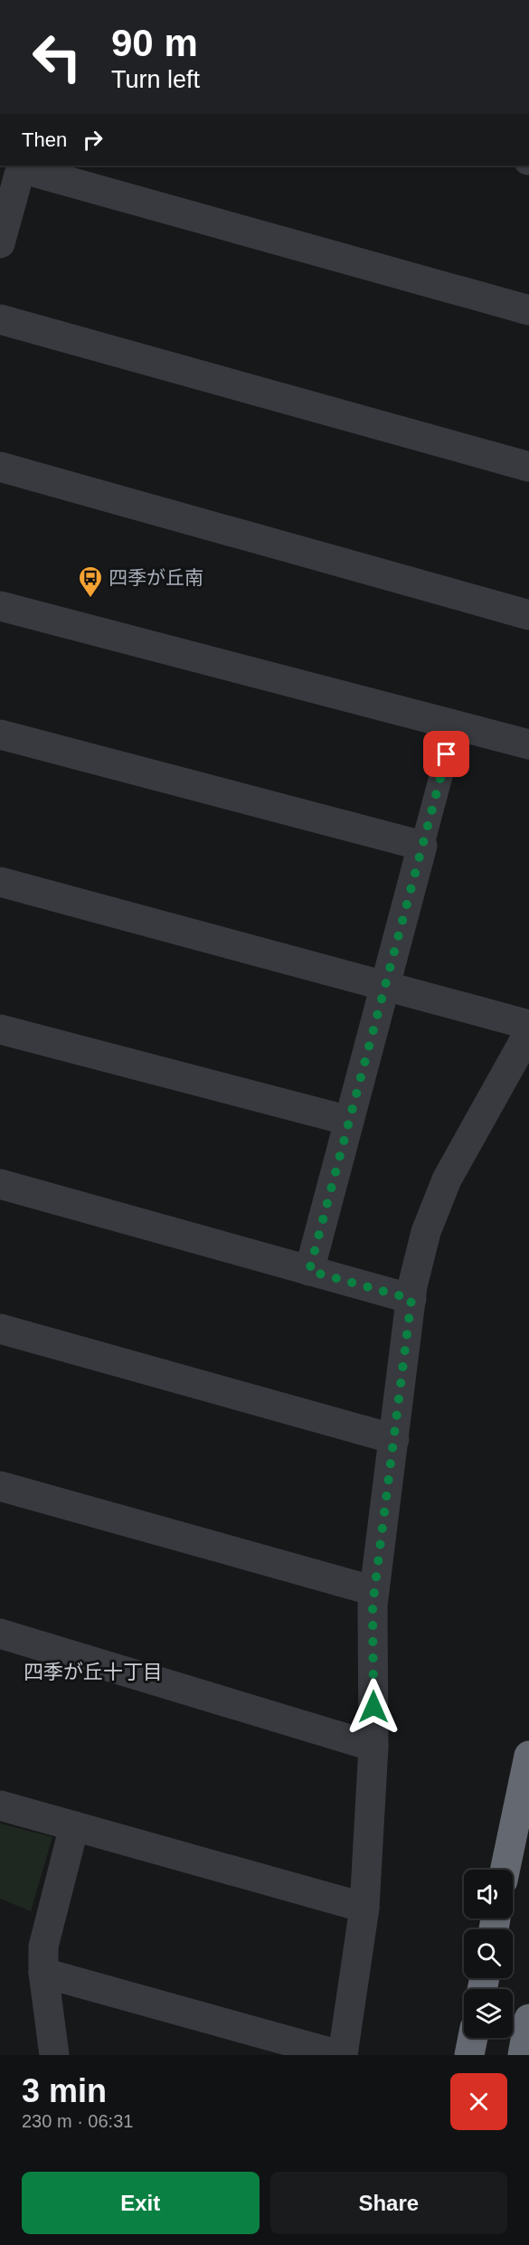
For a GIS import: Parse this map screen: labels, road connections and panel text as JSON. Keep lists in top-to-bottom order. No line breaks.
{"districts":["四季が丘十丁目"],"places":{"bus stop":["四季が丘南"]},"page":{"turn":["90 m","Turn left"],"then":"Then","heading":["3 min","230 m · 06:31"],"buttons":["Exit","Share"]}}
